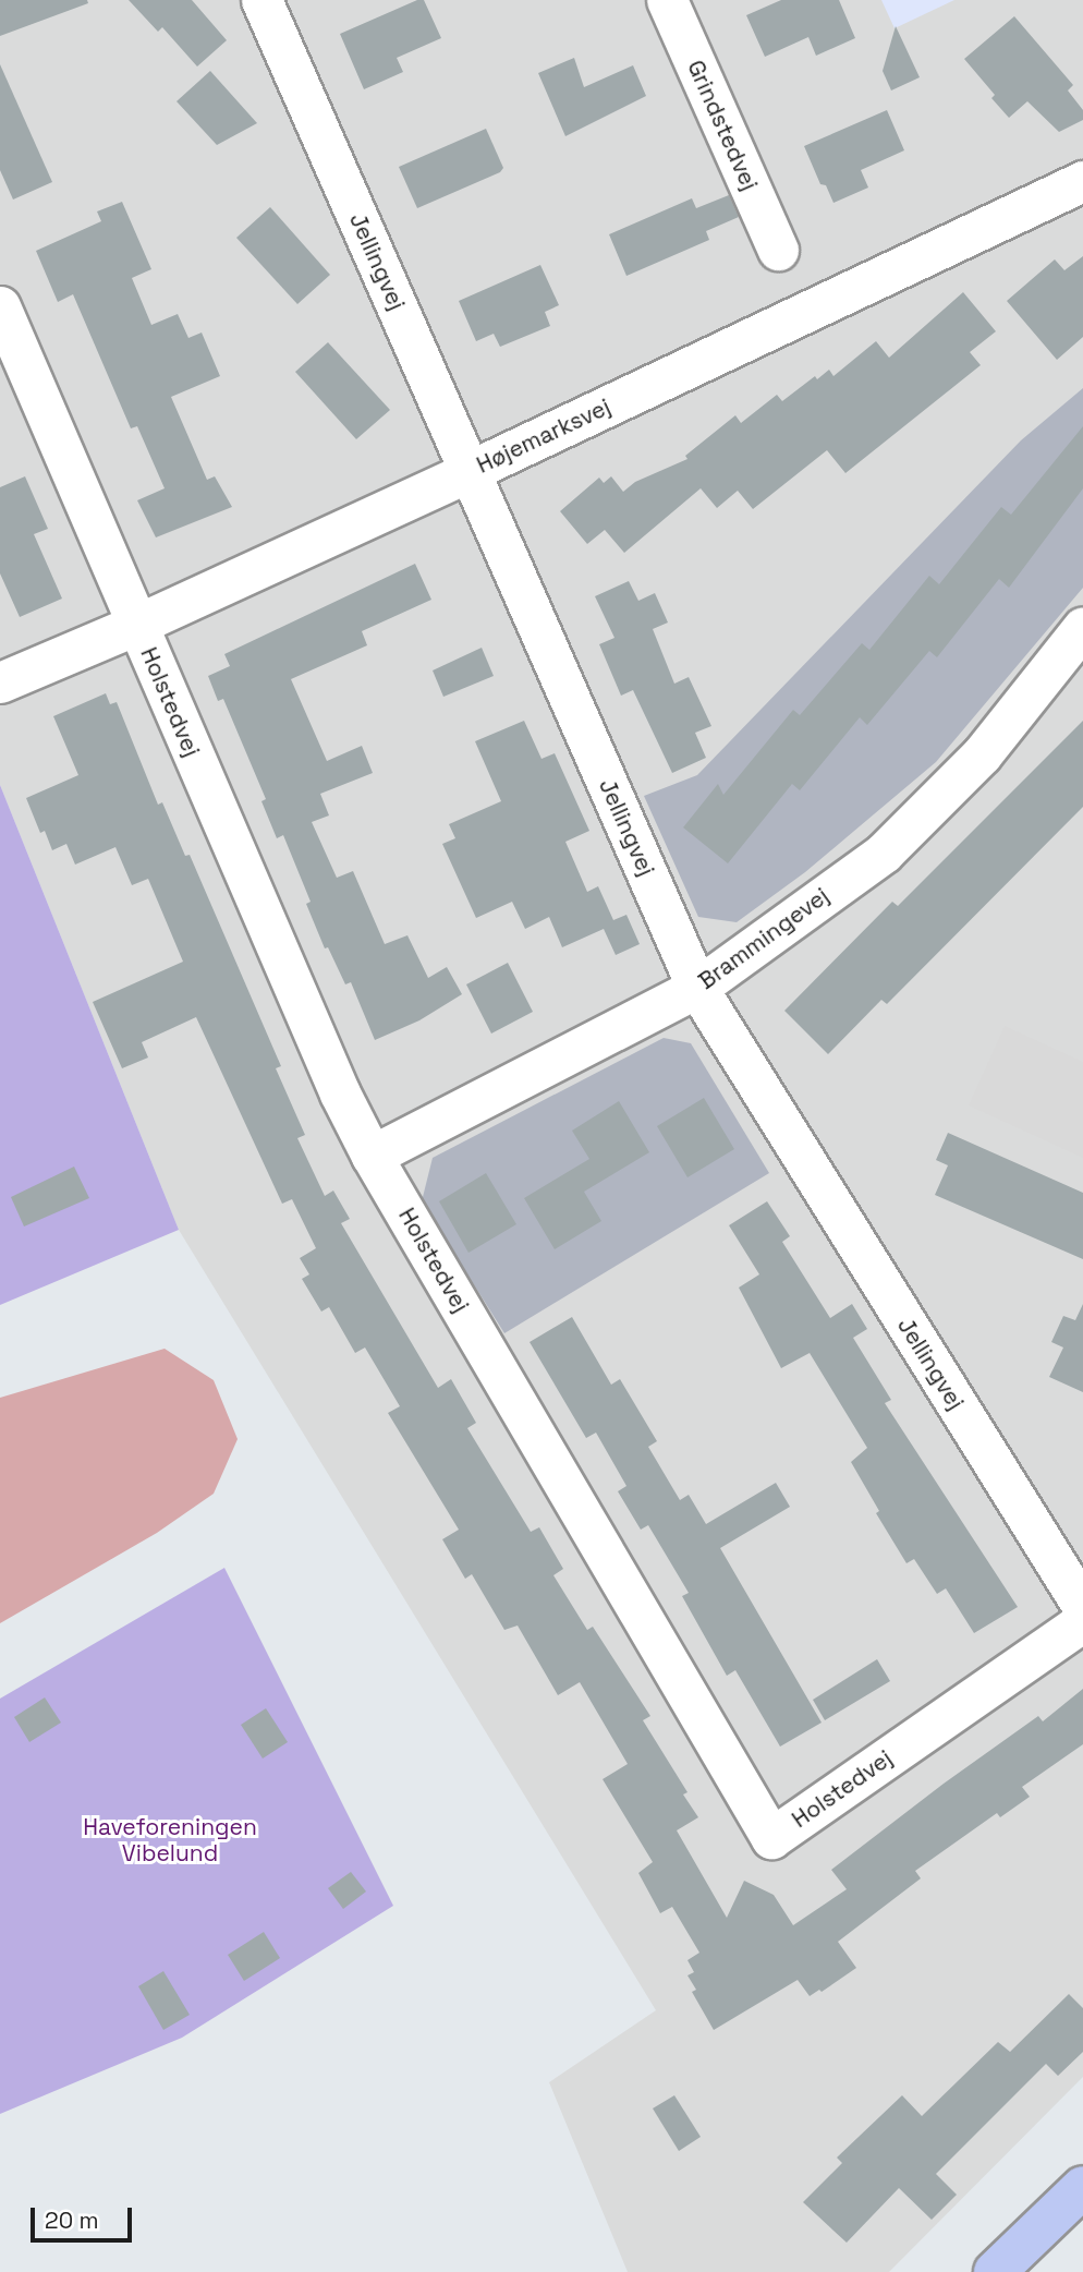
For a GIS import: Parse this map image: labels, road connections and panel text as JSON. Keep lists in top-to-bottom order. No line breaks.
{"streets":{"street":["Grindstedvej","Jellingvej","Højemarksvej","Holstedvej","Brammingevej"]},"crossings":[["Jellingvej","Højemarksvej"],["Jellingvej","Brammingevej"],["Højemarksvej","Holstedvej"],["Holstedvej","Brammingevej"]],"parks":["Haveforeningen Vibelund"],"scale_bar":"20 m"}
